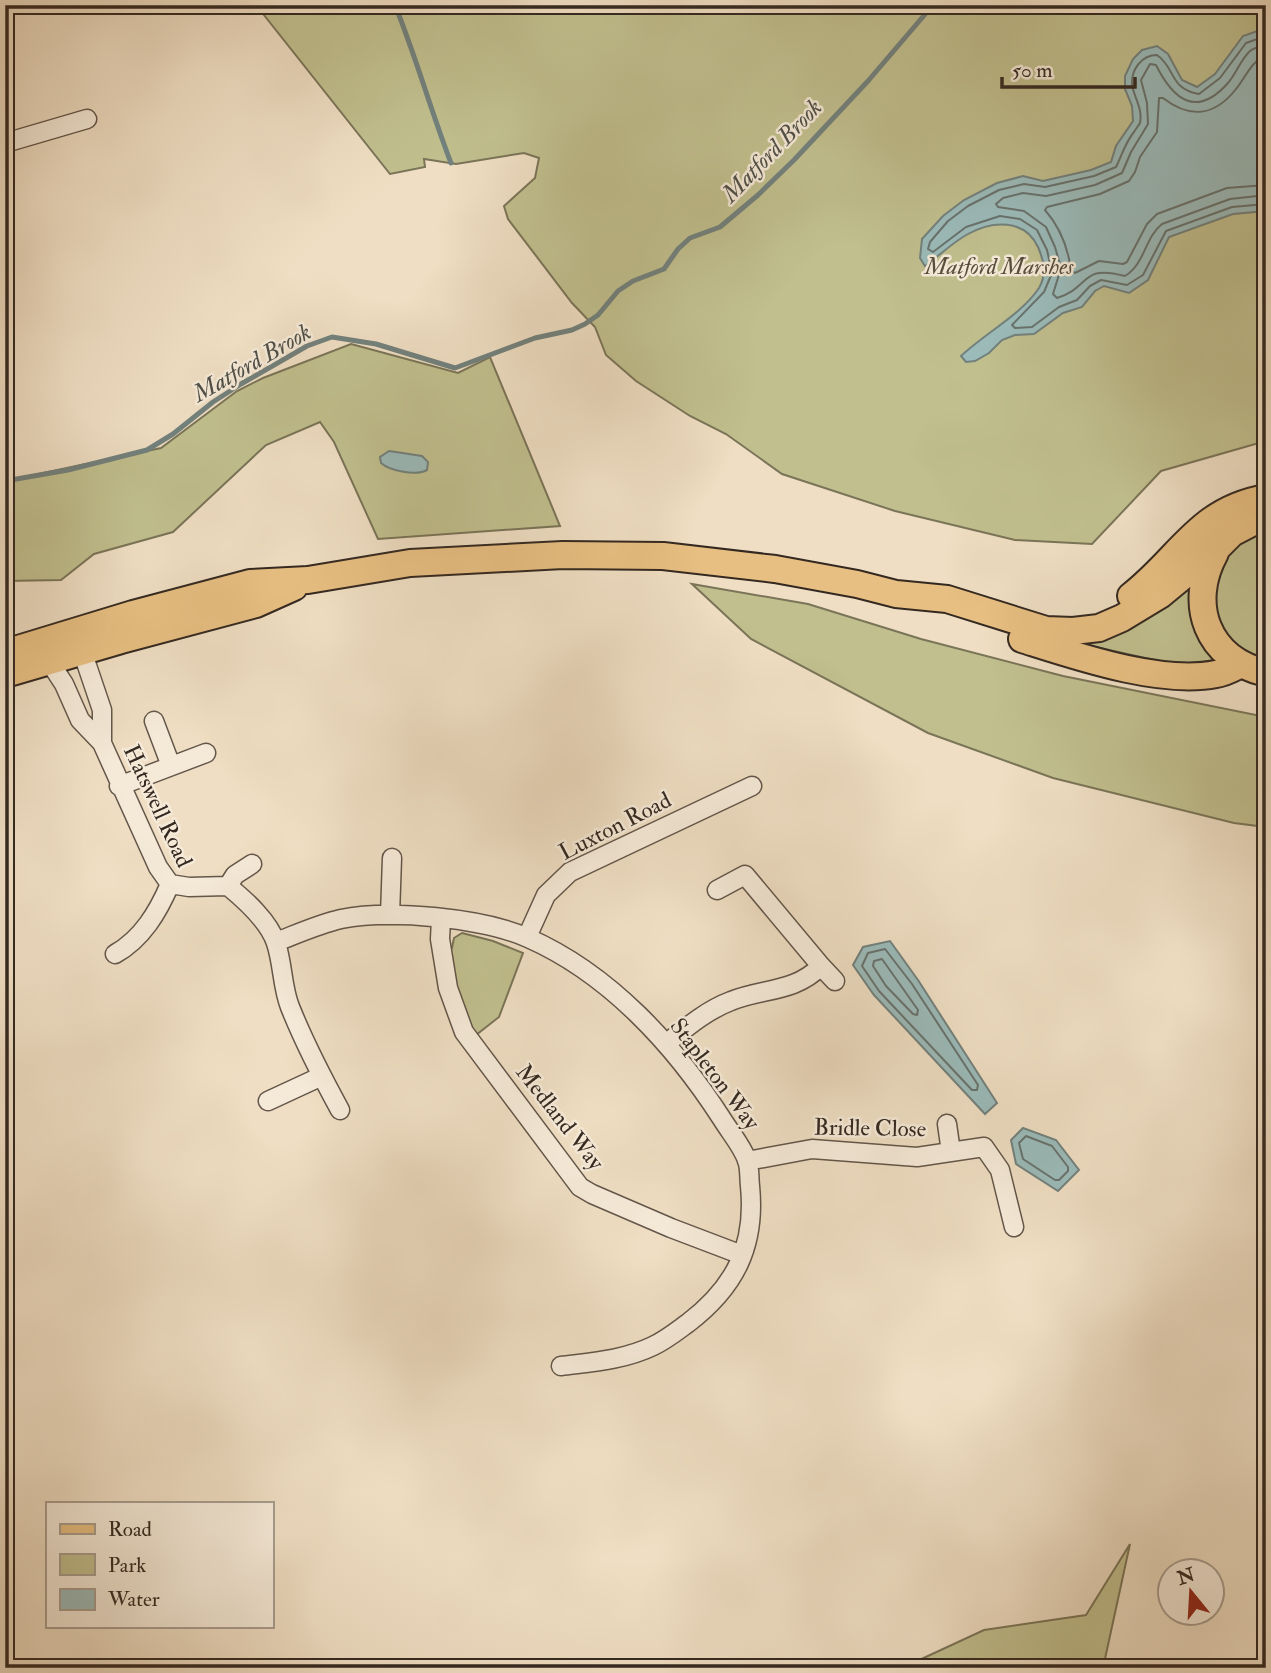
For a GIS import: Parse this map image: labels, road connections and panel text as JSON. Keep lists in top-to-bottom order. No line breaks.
{"streets":{"street":["Hatswell Road","Luxton Road","Stapleton Way","Medland Way","Bridle Close"]},"crossings":[["Luxton Road","Stapleton Way"],["Stapleton Way","Medland Way"],["Stapleton Way","Bridle Close"]],"water":["Matford Brook"],"parks":["Matford Marshes"],"legend":["Road","Park","Water"],"scale_bar":"50 m","north":"top"}
